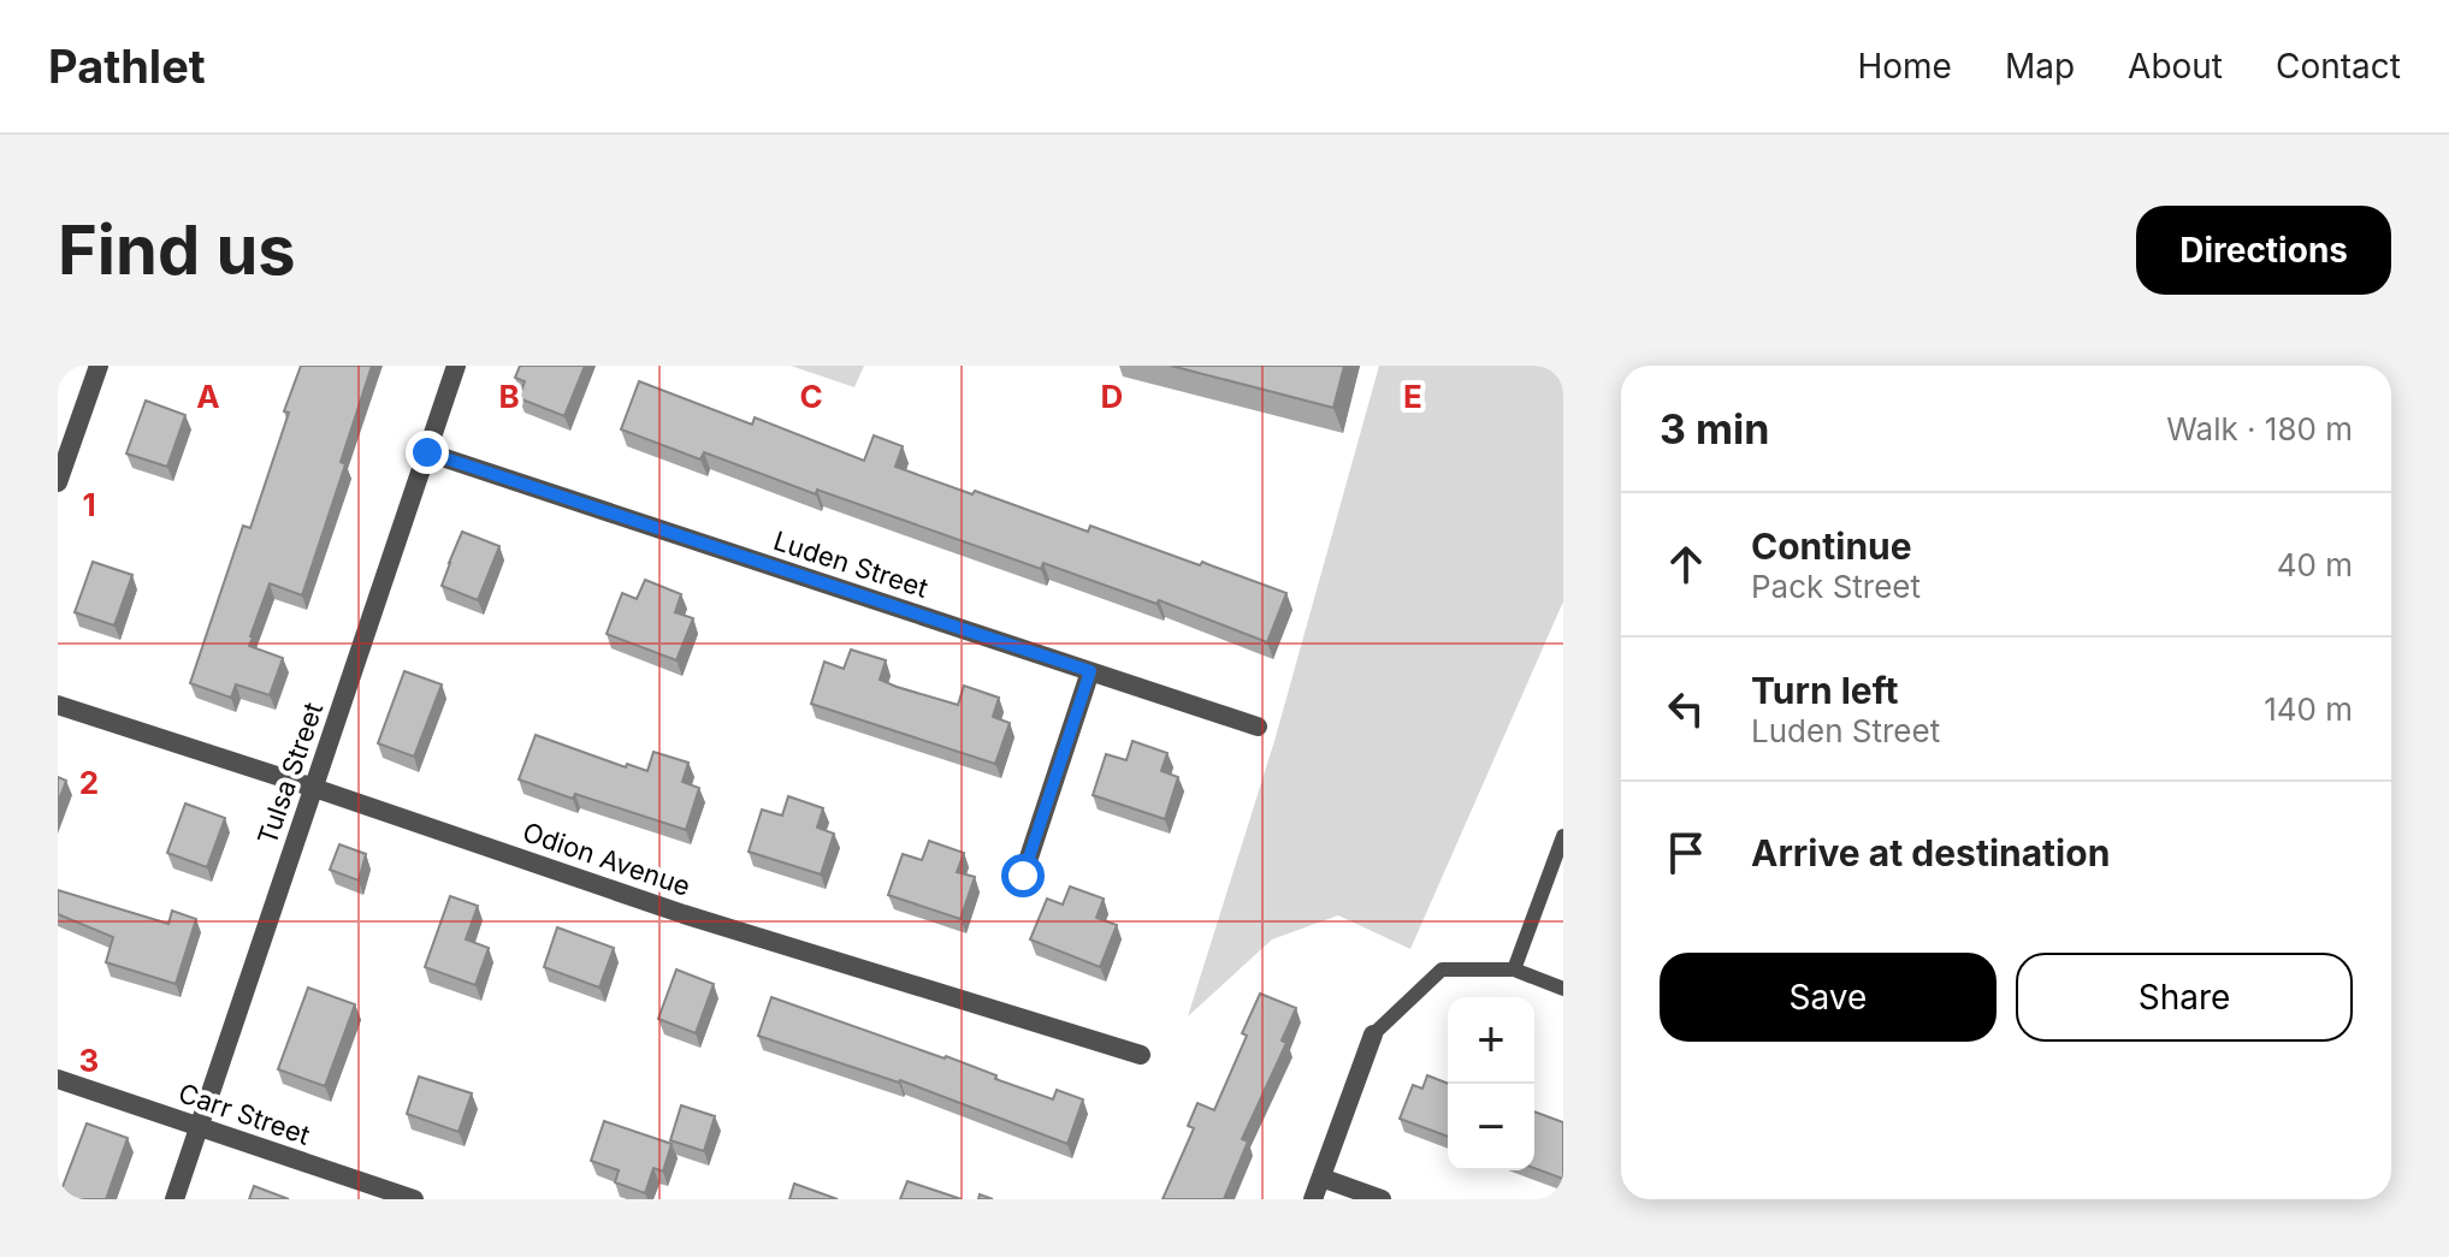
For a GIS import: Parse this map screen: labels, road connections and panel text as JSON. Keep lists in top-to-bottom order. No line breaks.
{"streets":{"street":["Luden Street","Tulsa Street","Odion Avenue","Carr Street"]},"crossings":[["Luden Street","Tulsa Street"],["Tulsa Street","Odion Avenue"],["Tulsa Street","Carr Street"]],"page":{"header":"Pathlet","nav":["Home","Map","About","Contact"],"buttons":["Directions",["Save","Share"]],"title":"Find us","heading":["3 min","Walk · 180 m"],"list":[["Continue","Pack Street","40 m"],["Turn left","Luden Street","140 m"],"Arrive at destination"],"map_buttons":["+","−"]},"grid":{"columns":["A","B","C","D","E"],"rows":["1","2","3"]}}
